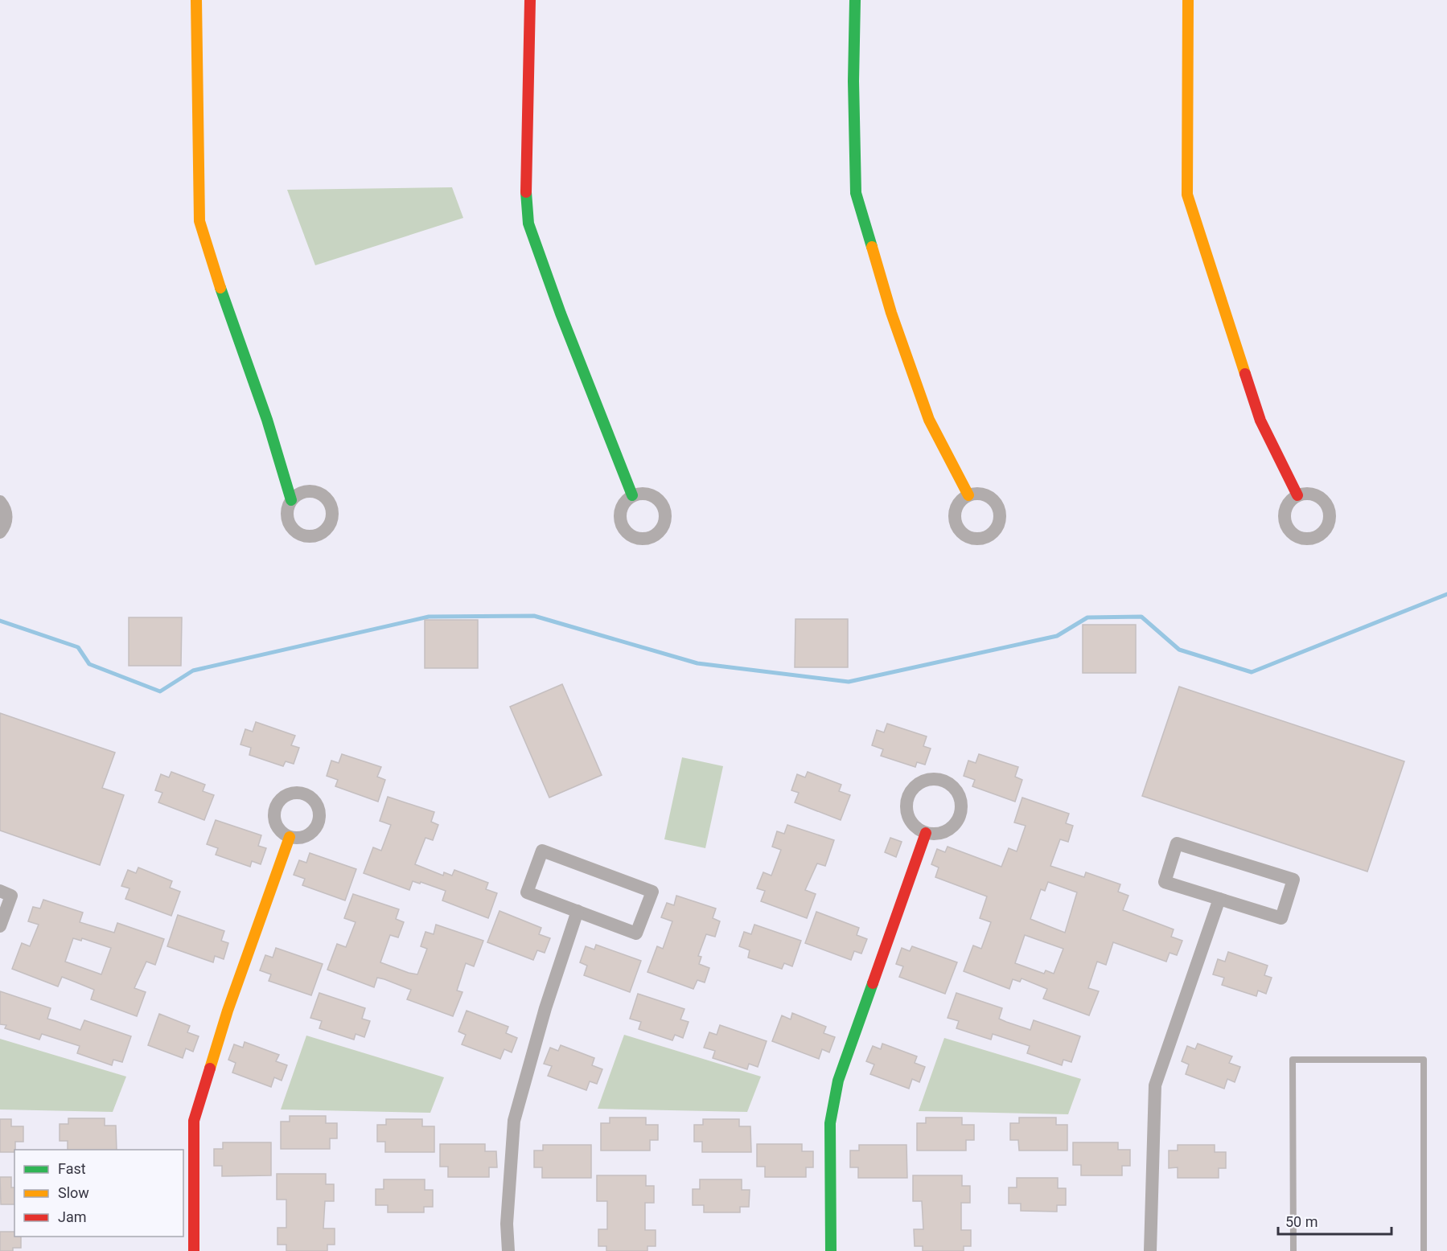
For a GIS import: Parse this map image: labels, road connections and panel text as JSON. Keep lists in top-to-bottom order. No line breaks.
{"legend":["Fast","Slow","Jam"],"scale_bar":"50 m"}
